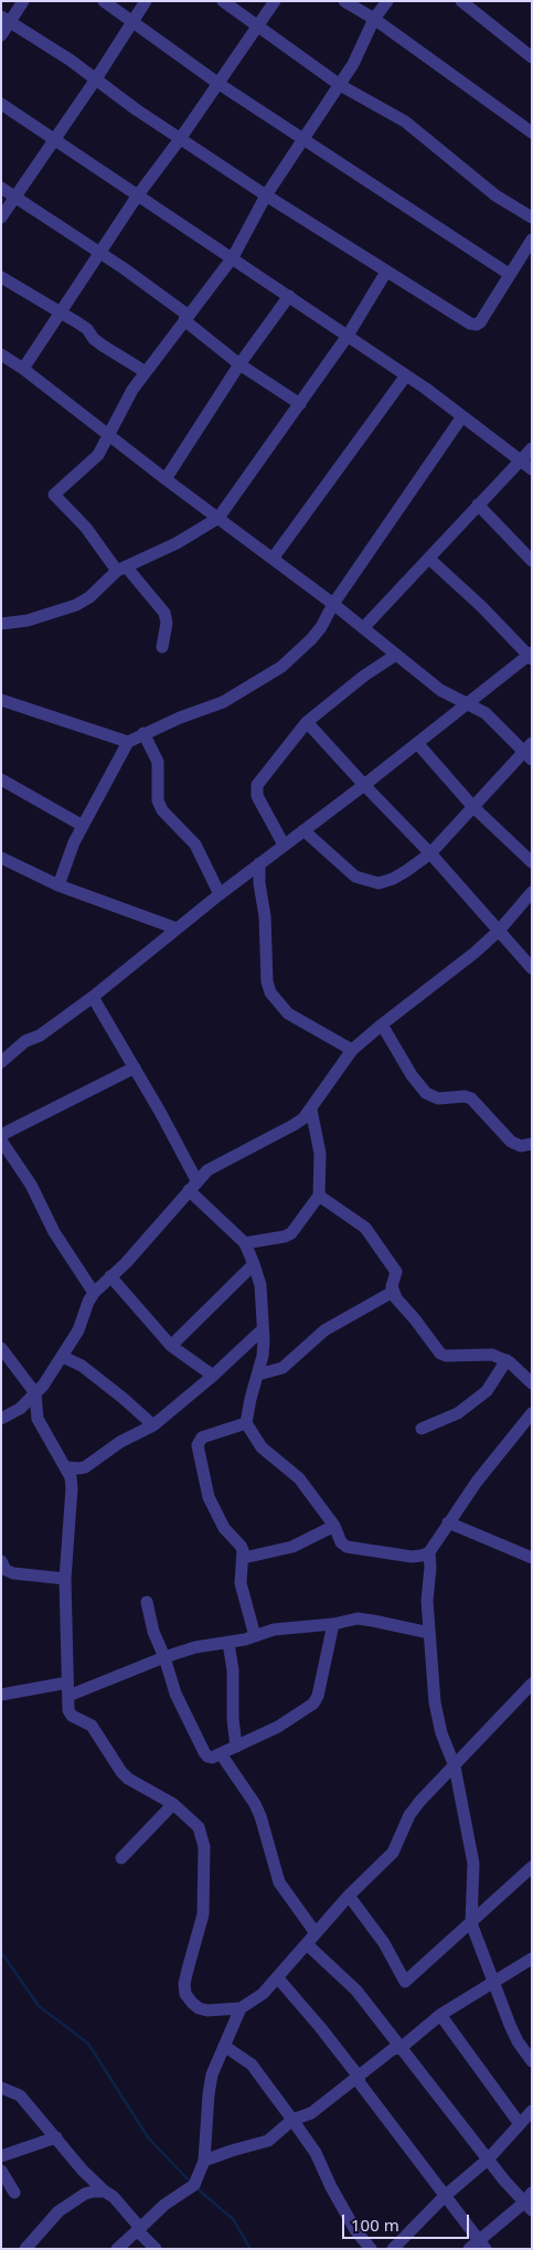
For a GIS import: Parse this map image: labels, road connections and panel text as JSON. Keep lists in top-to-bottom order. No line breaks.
{"scale_bar":"100 m"}
